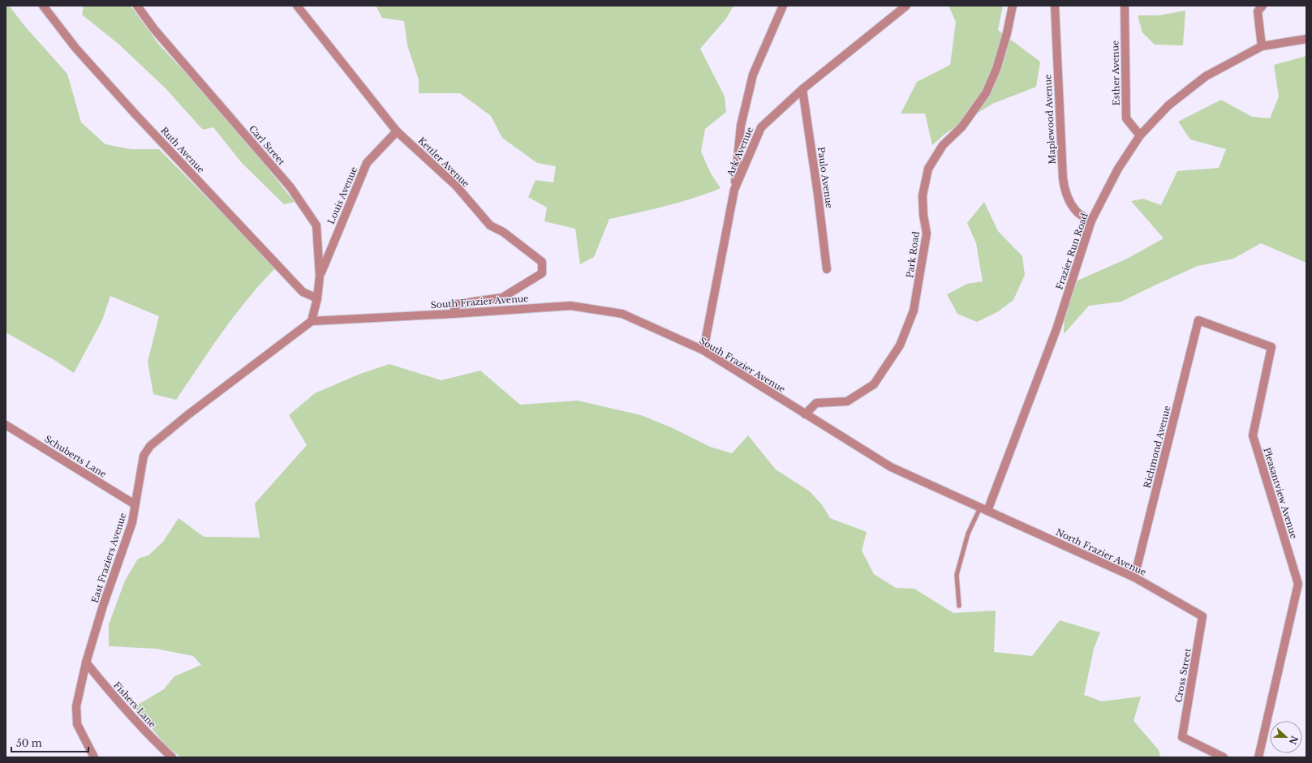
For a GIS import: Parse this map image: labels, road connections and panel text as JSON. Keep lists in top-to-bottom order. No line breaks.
{"streets":{"street":["Esther Avenue","Maplewood Avenue","Carl Street","Ruth Avenue","Ark Avenue","Kettler Avenue","Paulo Avenue","Louis Avenue","Frazier Run Road","Park Road","South Frazier Avenue","Richmond Avenue","Schuberts Lane","Pleasantview Avenue","North Frazier Avenue","East Fraziers Avenue","Cross Street","Fishers Lane"]},"crossings":[["Esther Avenue","Frazier Run Road"],["Maplewood Avenue","Frazier Run Road"],["Carl Street","Ruth Avenue"],["Carl Street","Louis Avenue"],["Carl Street","South Frazier Avenue"],["Carl Street","East Fraziers Avenue"],["Ark Avenue","Paulo Avenue"],["Ark Avenue","South Frazier Avenue"],["Kettler Avenue","Louis Avenue"],["Kettler Avenue","South Frazier Avenue"],["Frazier Run Road","South Frazier Avenue"],["Frazier Run Road","North Frazier Avenue"],["Park Road","South Frazier Avenue"],["South Frazier Avenue","North Frazier Avenue"],["South Frazier Avenue","East Fraziers Avenue"],["Richmond Avenue","Pleasantview Avenue"],["Richmond Avenue","North Frazier Avenue"],["Schuberts Lane","East Fraziers Avenue"],["North Frazier Avenue","Cross Street"],["East Fraziers Avenue","Fishers Lane"]],"scale_bar":"50 m","north":"right"}
